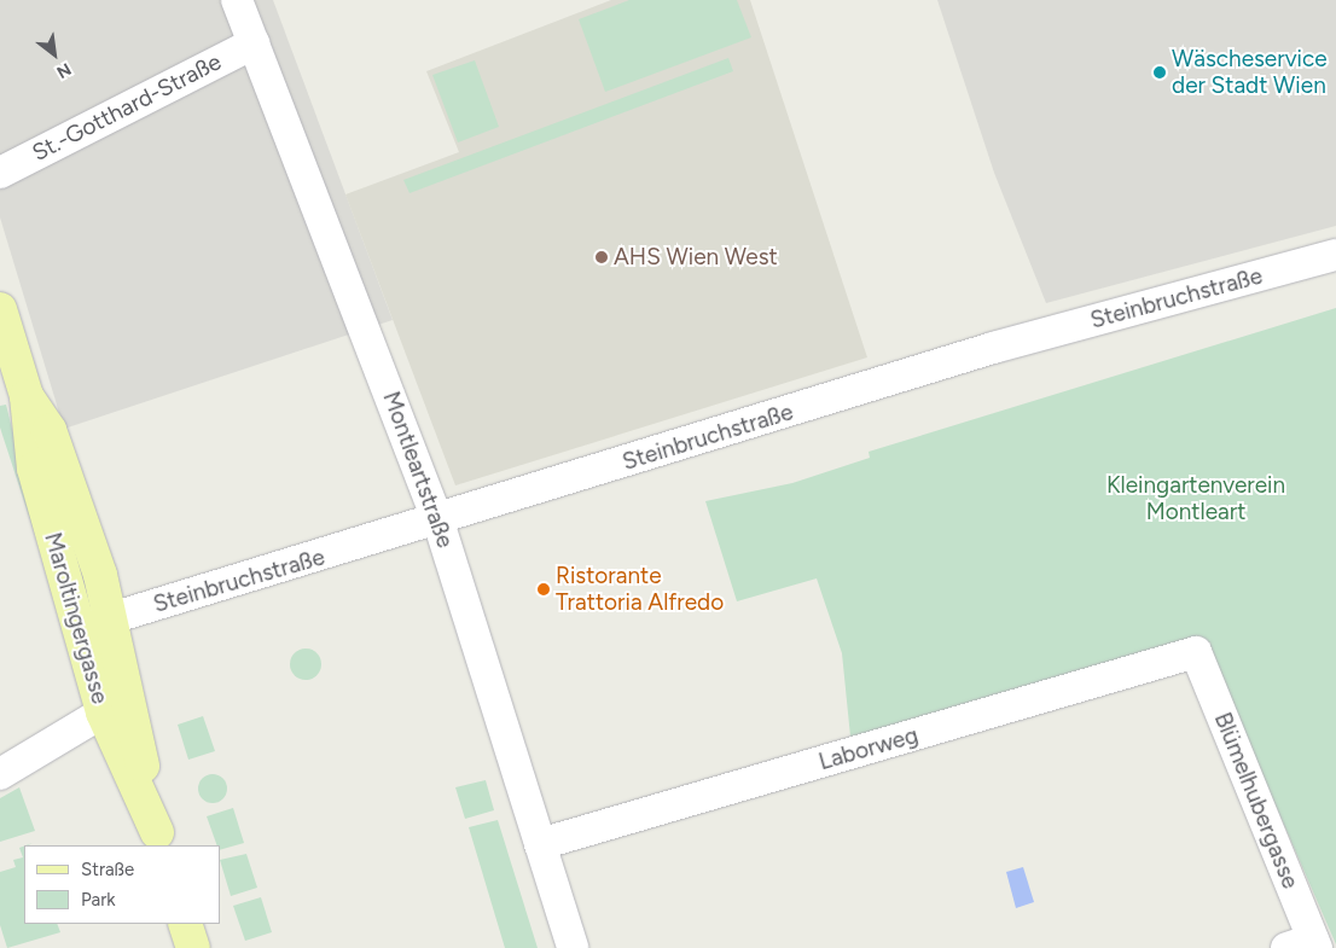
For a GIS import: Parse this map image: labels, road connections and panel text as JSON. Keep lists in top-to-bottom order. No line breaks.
{"streets":{"main road":["Maroltingergasse"],"street":["St.-Gotthard-Straße","Steinbruchstraße","Montleartstraße","Laborweg","Blümelhubergasse"]},"crossings":[["St.-Gotthard-Straße","Montleartstraße"],["Steinbruchstraße","Montleartstraße"],["Steinbruchstraße","Maroltingergasse"],["Montleartstraße","Laborweg"],["Laborweg","Blümelhubergasse"]],"parks":["Kleingartenverein Montleart"],"places":["Wäscheservice der Stadt Wien","AHS Wien West","Ristorante Trattoria Alfredo"],"legend":["Straße","Park"],"north":"bottom right"}
